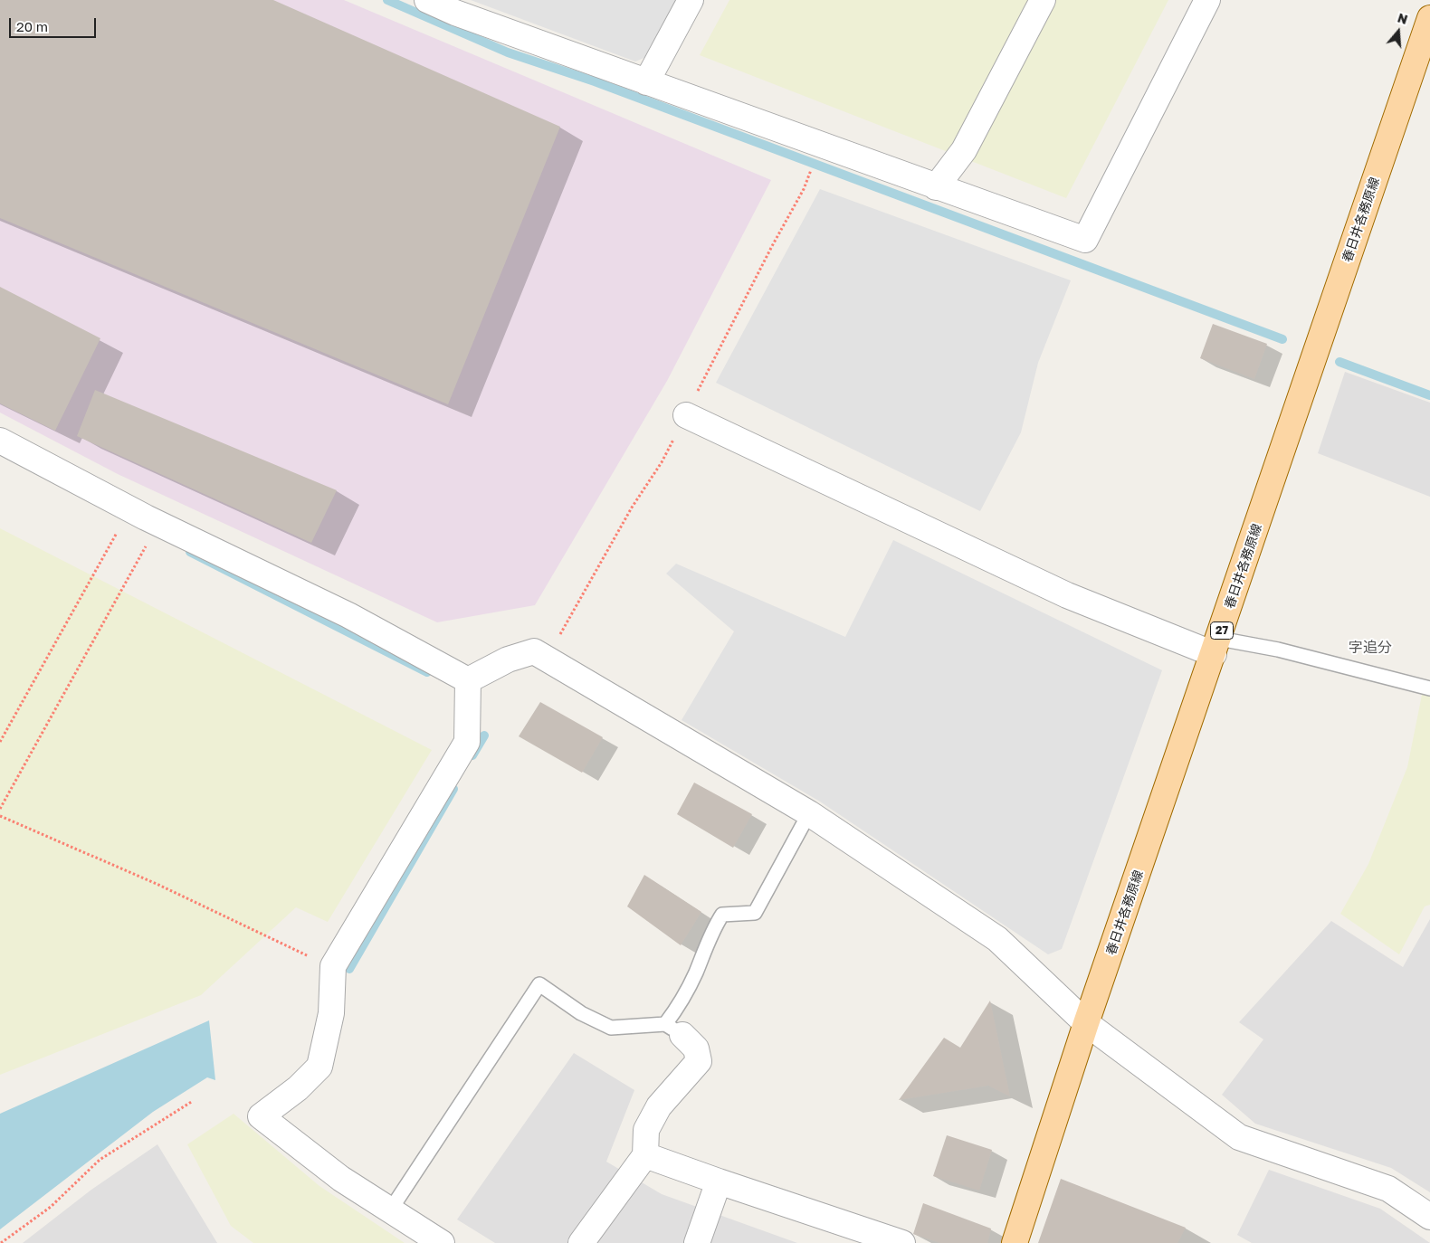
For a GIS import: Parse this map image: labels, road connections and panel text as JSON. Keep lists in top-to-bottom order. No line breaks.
{"streets":{"main road":["春日井各務原線","27"]},"districts":["字追分"],"scale_bar":"20 m","north":"top"}
